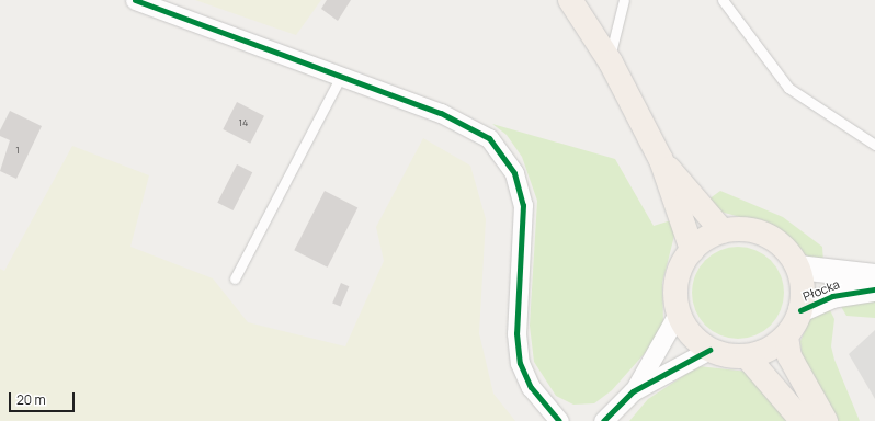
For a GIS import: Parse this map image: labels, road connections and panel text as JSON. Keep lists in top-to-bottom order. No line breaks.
{"streets":{"street":["Płocka"]},"house_numbers":["14","1"],"scale_bar":"20 m"}
